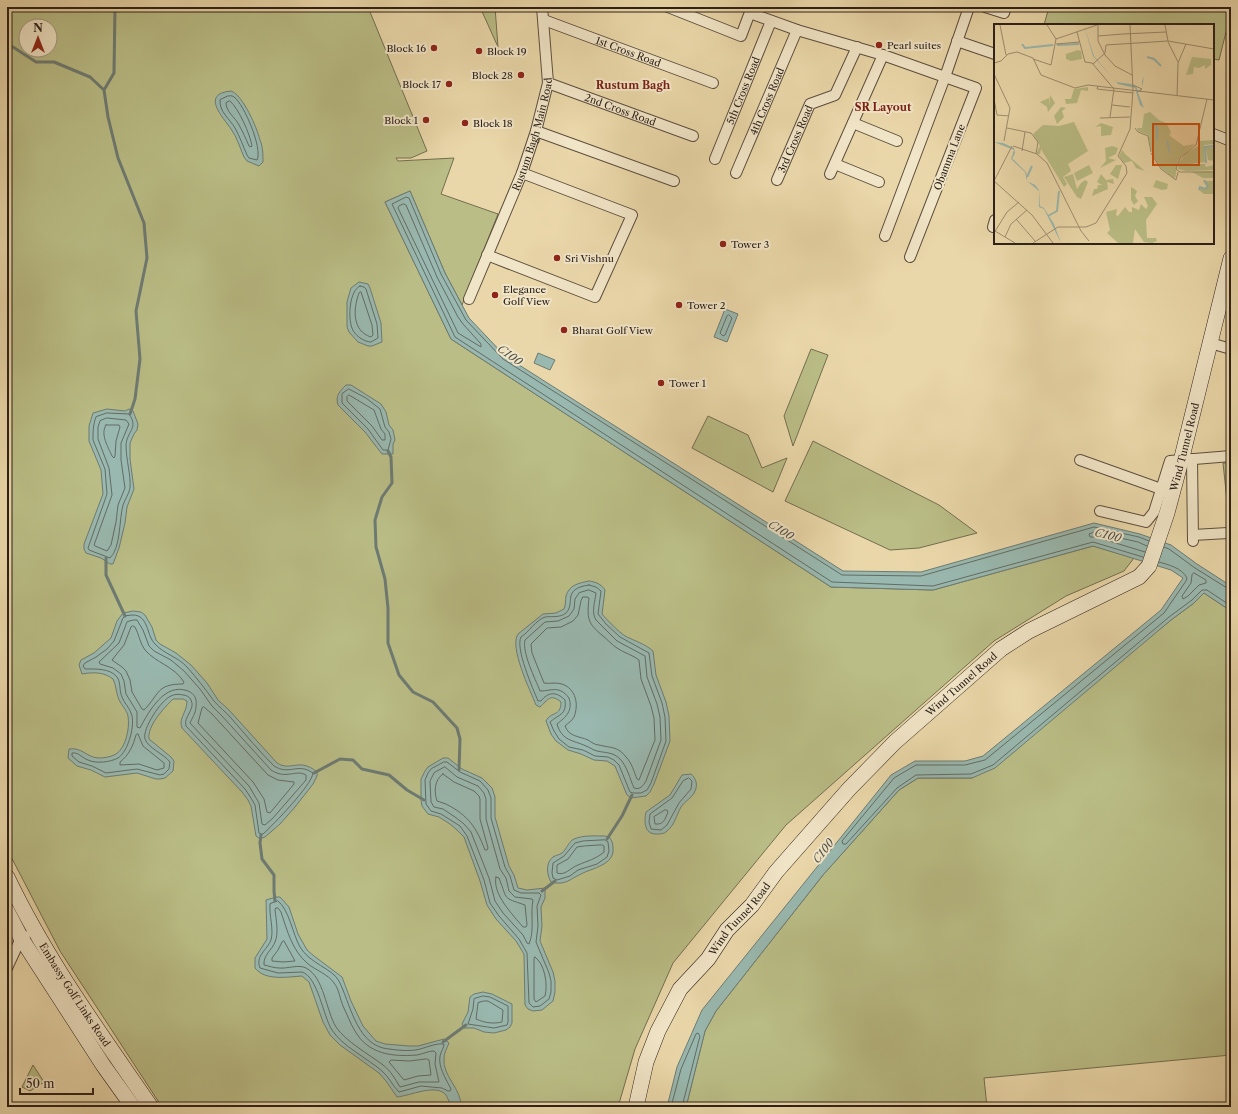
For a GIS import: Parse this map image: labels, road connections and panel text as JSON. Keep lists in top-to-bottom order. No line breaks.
{"streets":{"street":["1st Cross Road","5th Cross Road","4th Cross Road","2nd Cross Road","Rustum Bagh Main Road","3rd Cross Road","Obamma Lane","Wind Tunnel Road","Embassy Golf Links Road"]},"crossings":[["1st Cross Road","Rustum Bagh Main Road"],["2nd Cross Road","Rustum Bagh Main Road"]],"districts":["Rustum Bagh","SR Layout"],"water":["C100"],"places":["Pearl suites","Block 16","Block 19","Block 28","Block 17","Block 1","Block 18","Tower 3","Sri Vishnu","Elegance Golf View","Tower 2","Bharat Golf View","Tower 1"],"scale_bar":"50 m","north":"top"}
